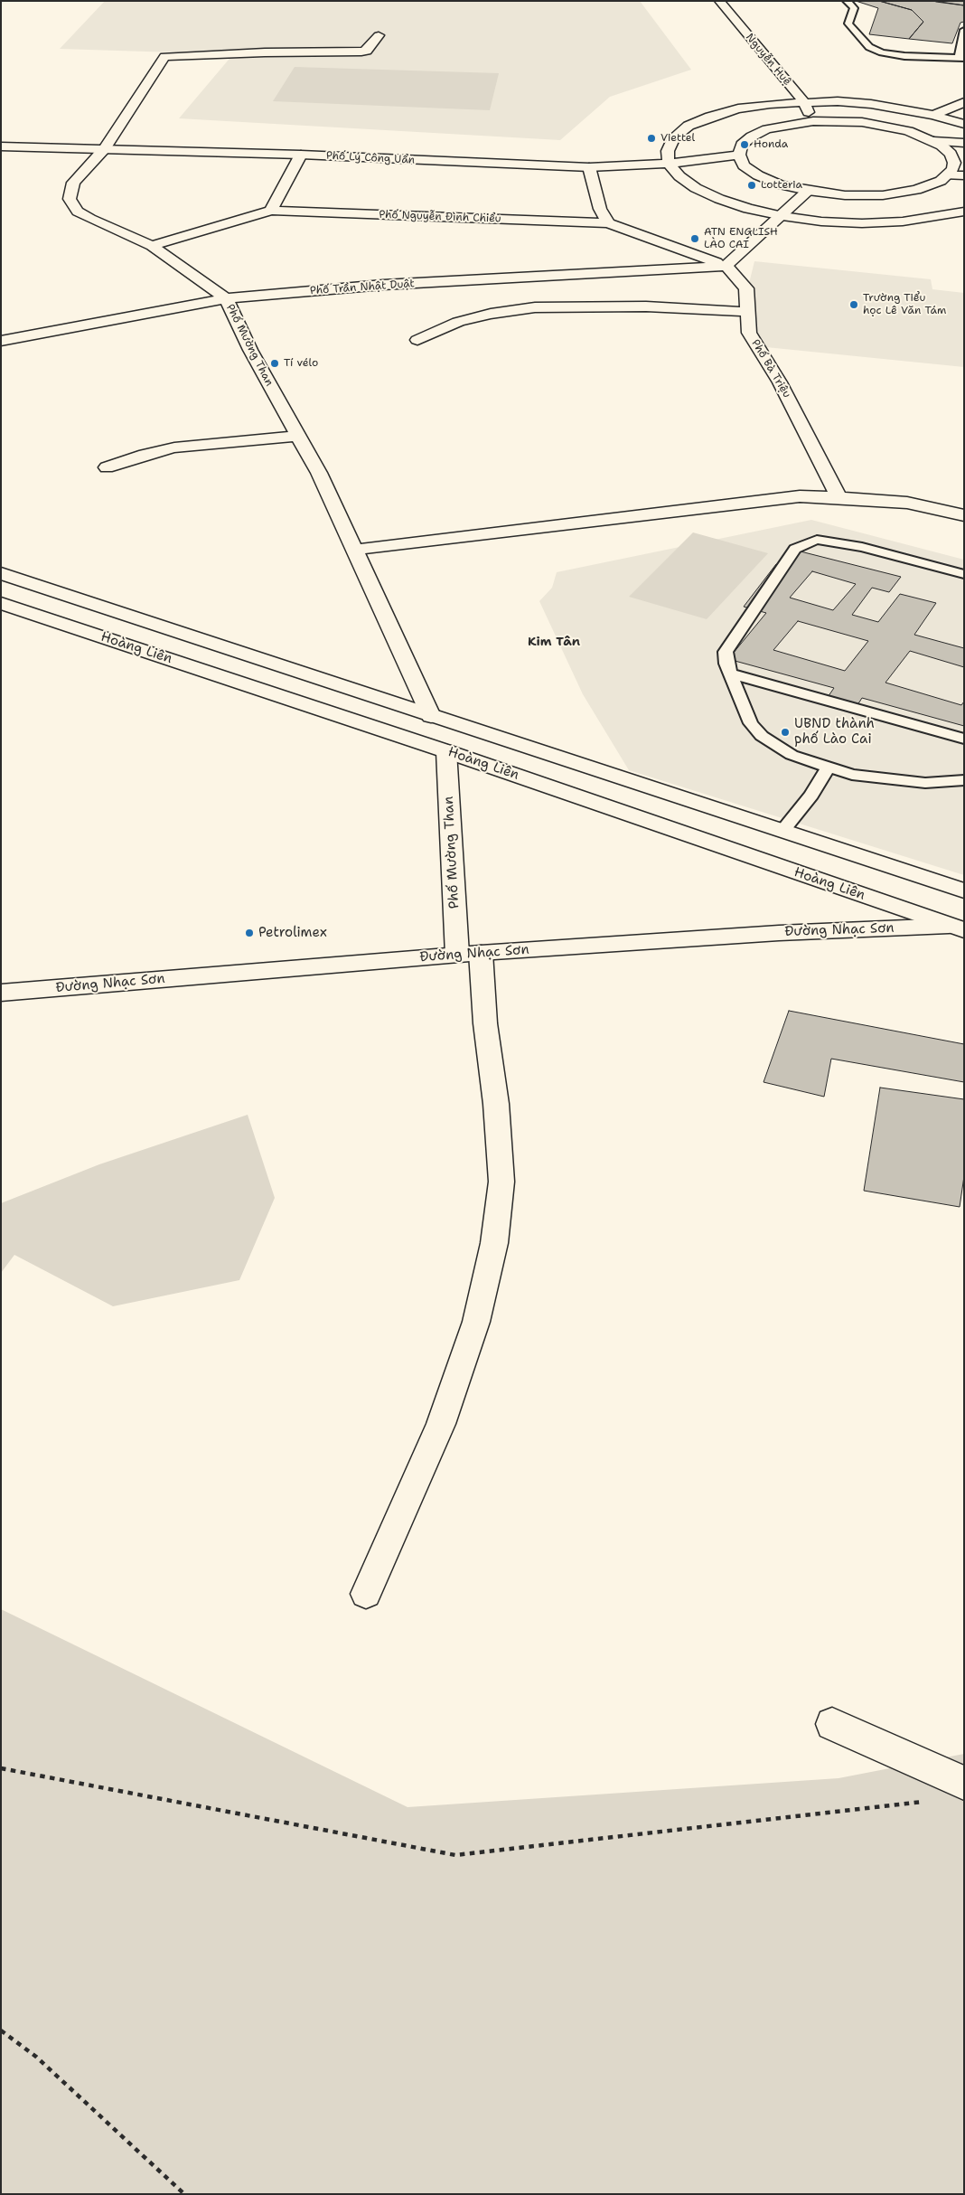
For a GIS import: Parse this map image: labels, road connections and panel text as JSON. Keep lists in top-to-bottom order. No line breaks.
{"streets":{"street":["Nguyễn Huệ","Phố Lý Công Uẩn","Phố Nguyễn Đình Chiểu","Phố Trần Nhật Duật","Phố Mường Than","Phố Bà Triệu","Hoàng Liên","Đường Nhạc Sơn"]},"crossings":[["Phố Lý Công Uẩn","Phố Mường Than"],["Phố Nguyễn Đình Chiểu","Phố Trần Nhật Duật"],["Phố Nguyễn Đình Chiểu","Phố Mường Than"],["Phố Nguyễn Đình Chiểu","Phố Bà Triệu"],["Phố Trần Nhật Duật","Phố Mường Than"],["Phố Trần Nhật Duật","Phố Bà Triệu"],["Phố Mường Than","Hoàng Liên"],["Phố Mường Than","Đường Nhạc Sơn"],["Hoàng Liên","Đường Nhạc Sơn"]],"districts":["Kim Tân"],"places":["Viettel","Honda","Lotteria","ATN ENGLISH LÀO CAI","Trường Tiểu học Lê Văn Tám","Tí vélo","UBND thành phố Lào Cai","Petrolimex"]}
